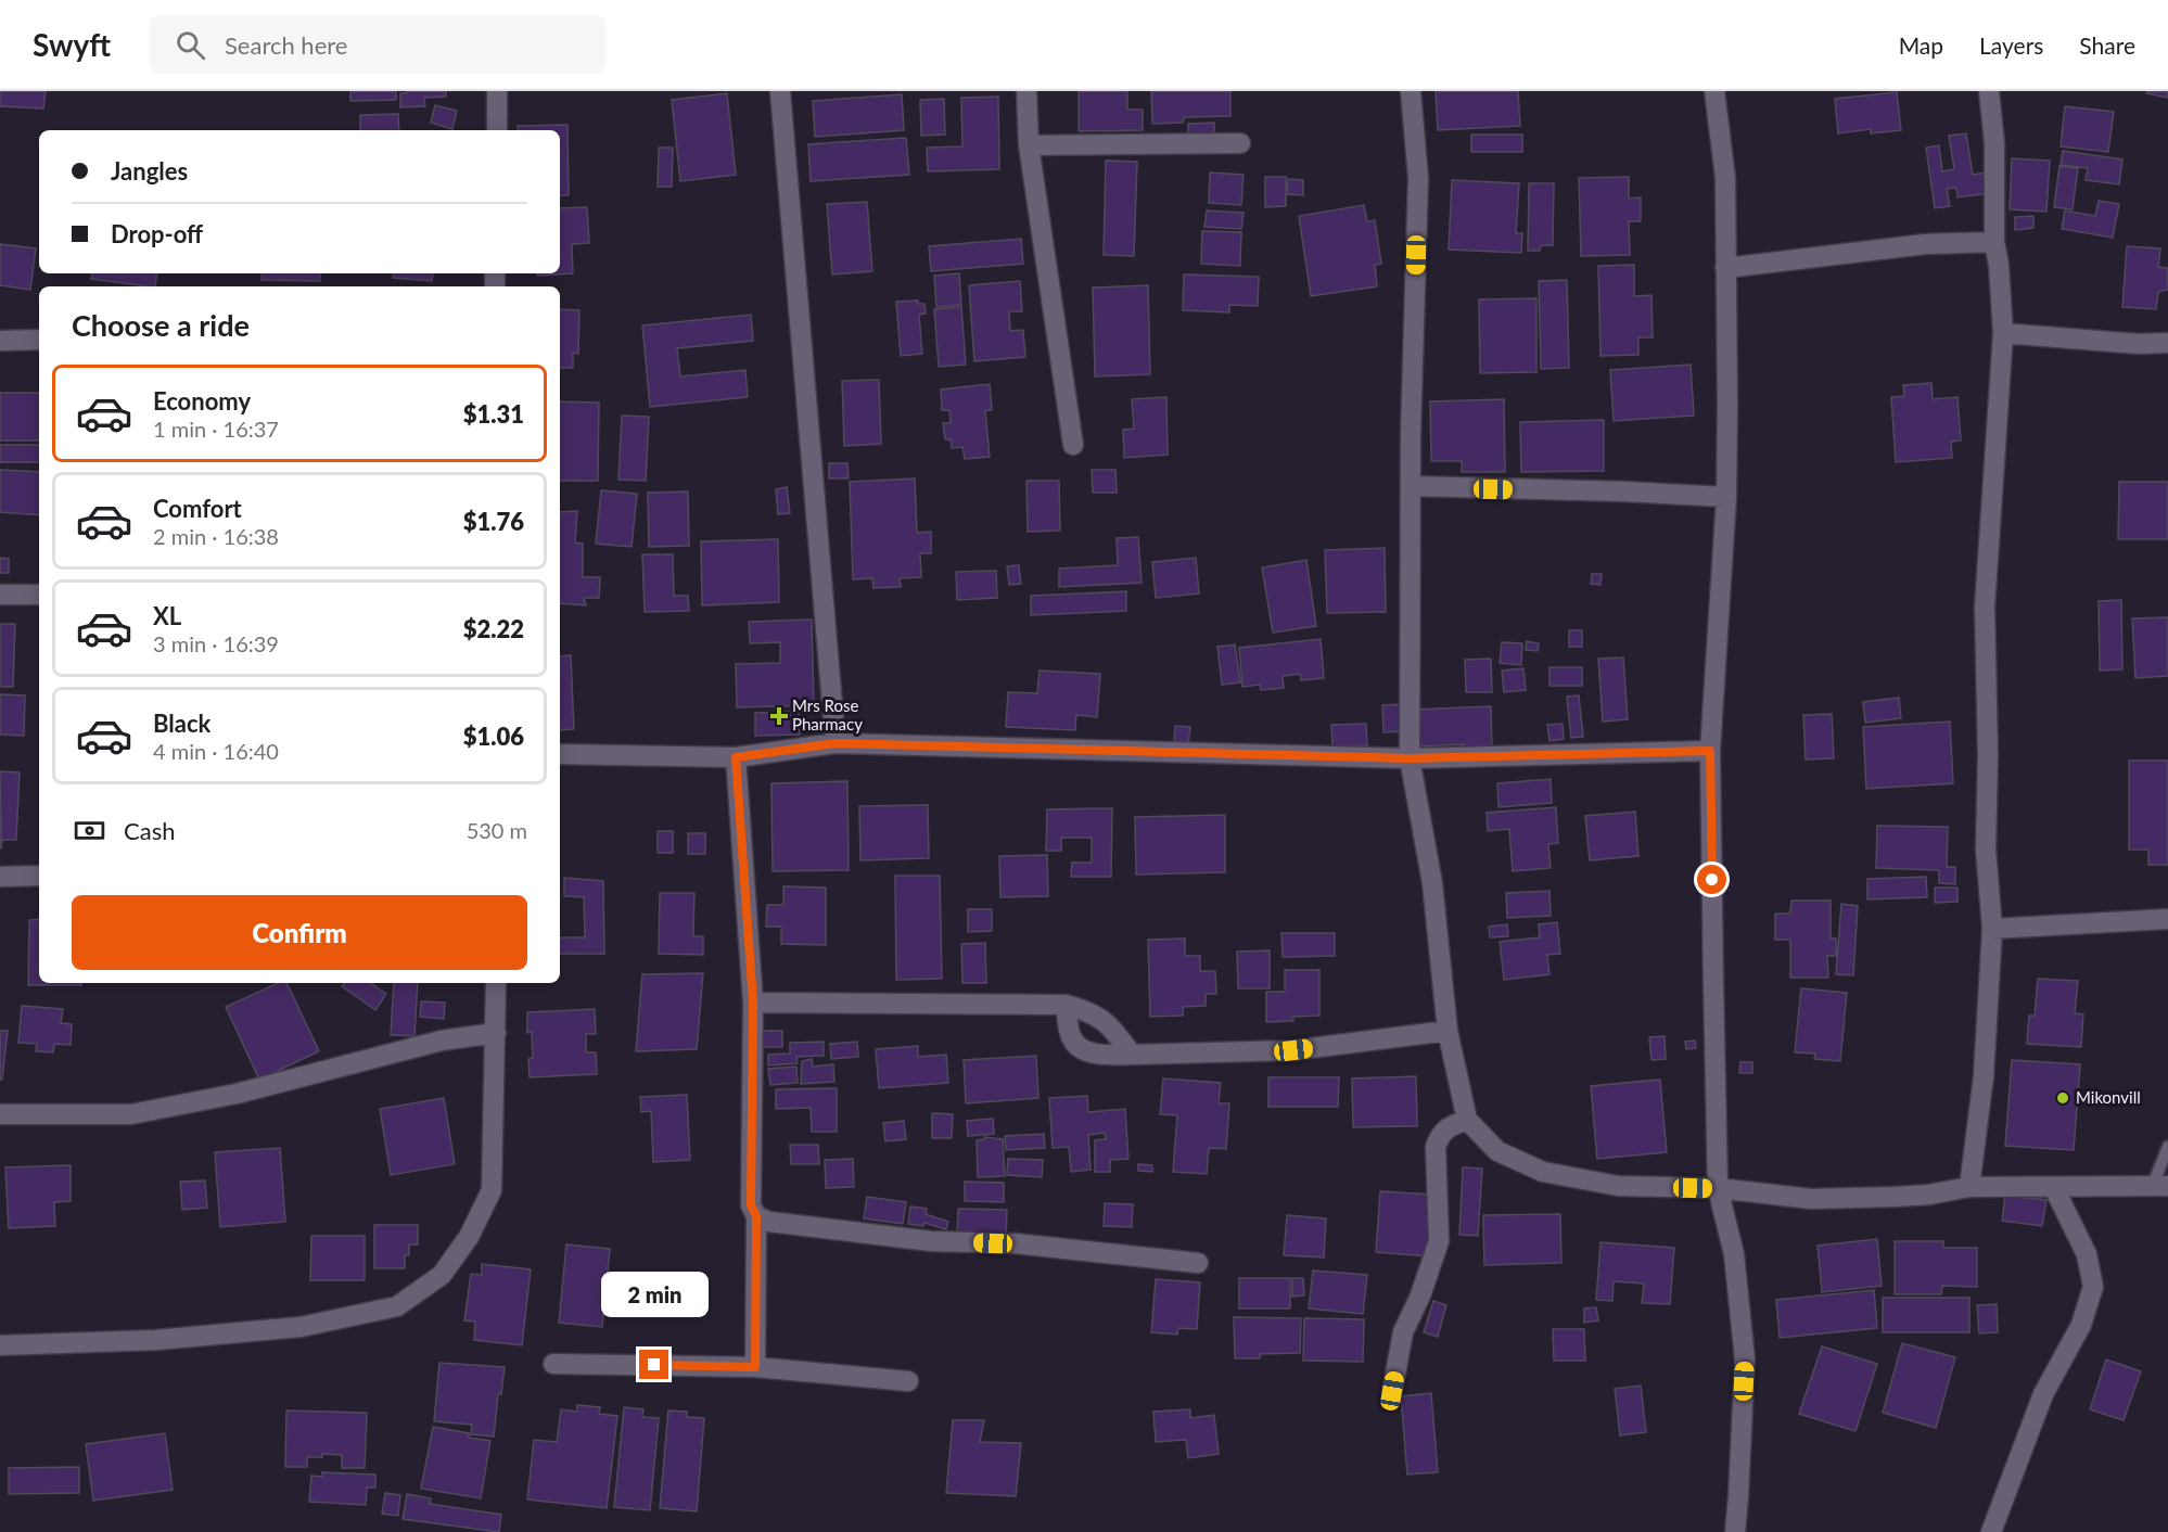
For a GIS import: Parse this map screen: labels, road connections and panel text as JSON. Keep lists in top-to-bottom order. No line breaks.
{"places":{"health":["Mrs Rose Pharmacy"],"other":["Mikonvill"]},"page":{"header":"Swyft","search":"Search here","nav":["Map","Layers","Share"],"banner":["Jangles","Drop-off"],"heading":"Choose a ride","list":[{"name":"Economy","note":"1 min · 16:37","value":"$1.31"},{"name":"Comfort","note":"2 min · 16:38","value":"$1.76"},{"name":"XL","note":"3 min · 16:39","value":"$2.22"},{"name":"Black","note":"4 min · 16:40","value":"$1.06"}],"pay":["Cash","530 m"],"buttons":"Confirm","bubble":"2 min"}}
